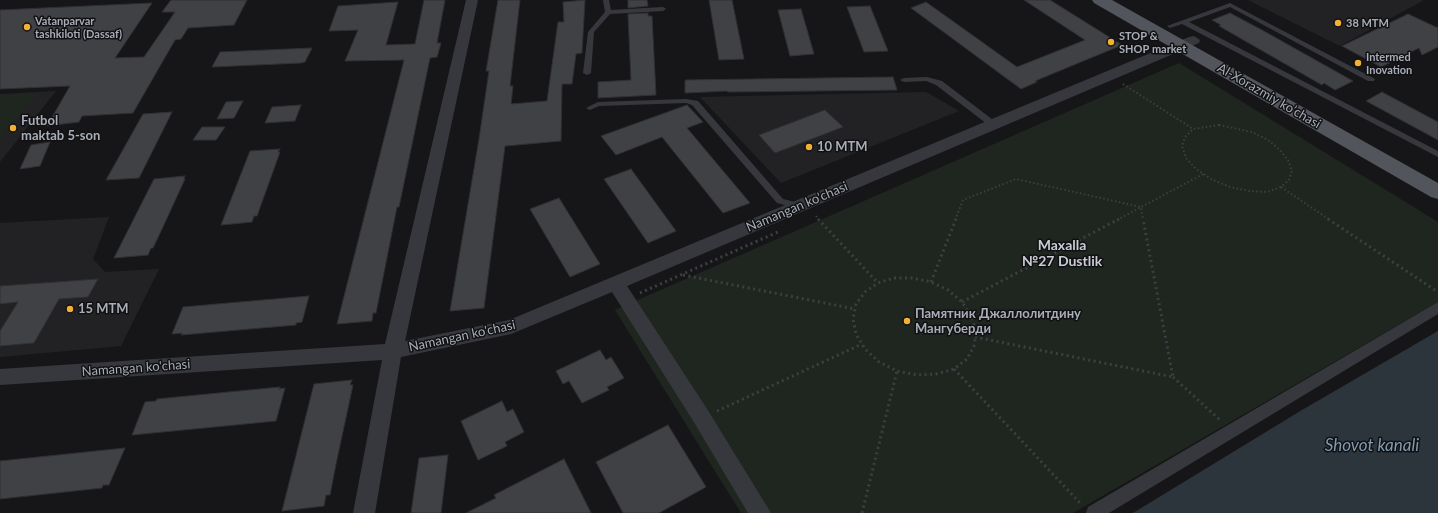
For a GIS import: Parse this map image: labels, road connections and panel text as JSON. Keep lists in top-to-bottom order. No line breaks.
{"streets":{"main road":["Al-Xorazmiy ko’chasi"],"street":["Namangan ko'chasi"]},"crossings":[["Al-Xorazmiy ko’chasi","Namangan ko'chasi"]],"districts":["Maxalla №27 Dustlik"],"water":["Shovot kanali"],"places":["38 MTM","Vatanparvar tashkiloti (Dassaf)","STOP & SHOP market","Intermed Inovation","Futbol maktab 5-son","10 MTM","15 MTM","Памятник Джаллолитдину Мангуберди"]}
